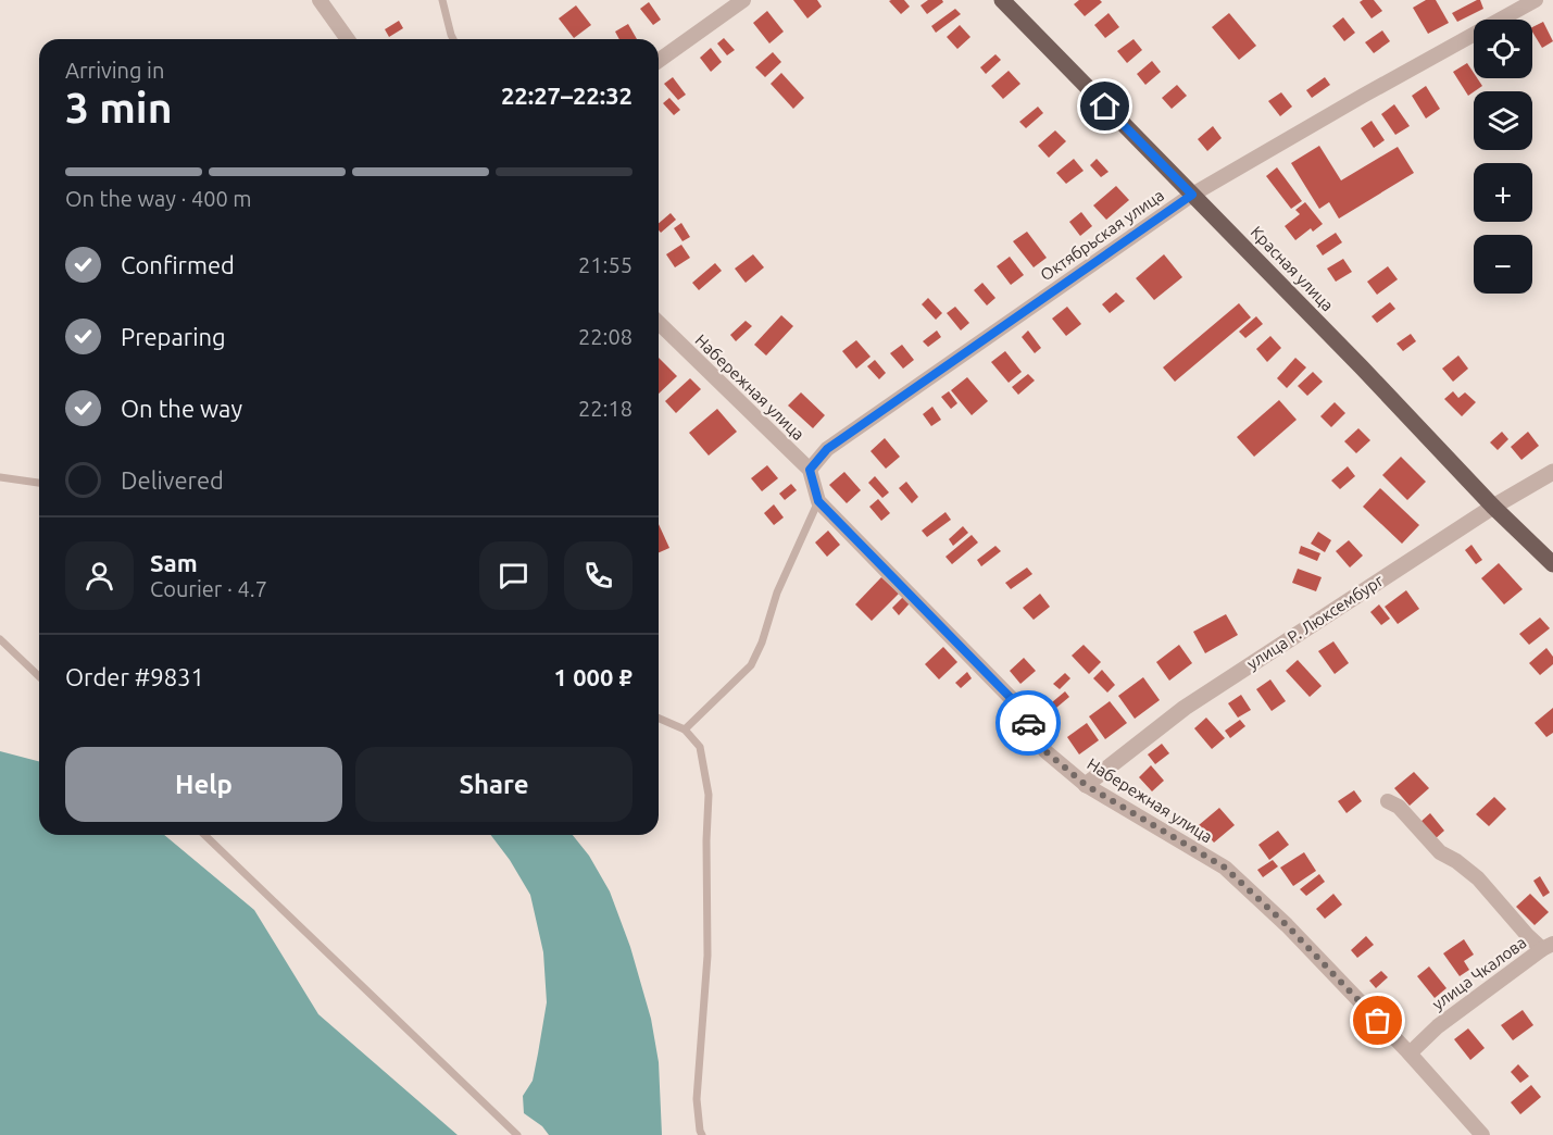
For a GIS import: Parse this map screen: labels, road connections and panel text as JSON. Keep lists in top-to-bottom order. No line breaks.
{"streets":{"main road":["Красная улица"],"street":["Октябрьская улица","Набережная улица","улица Р. Люксембург","улица Чкалова"]},"crossings":[["Октябрьская улица","Красная улица"],["Октябрьская улица","Набережная улица"],["Красная улица","улица Р. Люксембург"],["Набережная улица","улица Р. Люксембург"],["Набережная улица","улица Чкалова"]],"page":{"map_buttons":["+","−"],"heading":["3 min","Arriving in","22:27–22:32"],"panel":["Sam","Courier · 4.7","Order #9831","1 000 ₽"],"bar":"On the way · 400 m","list":[["Confirmed","21:55"],["Preparing","22:08"],["On the way","22:18"],"Delivered"],"buttons":["Help","Share"]}}
